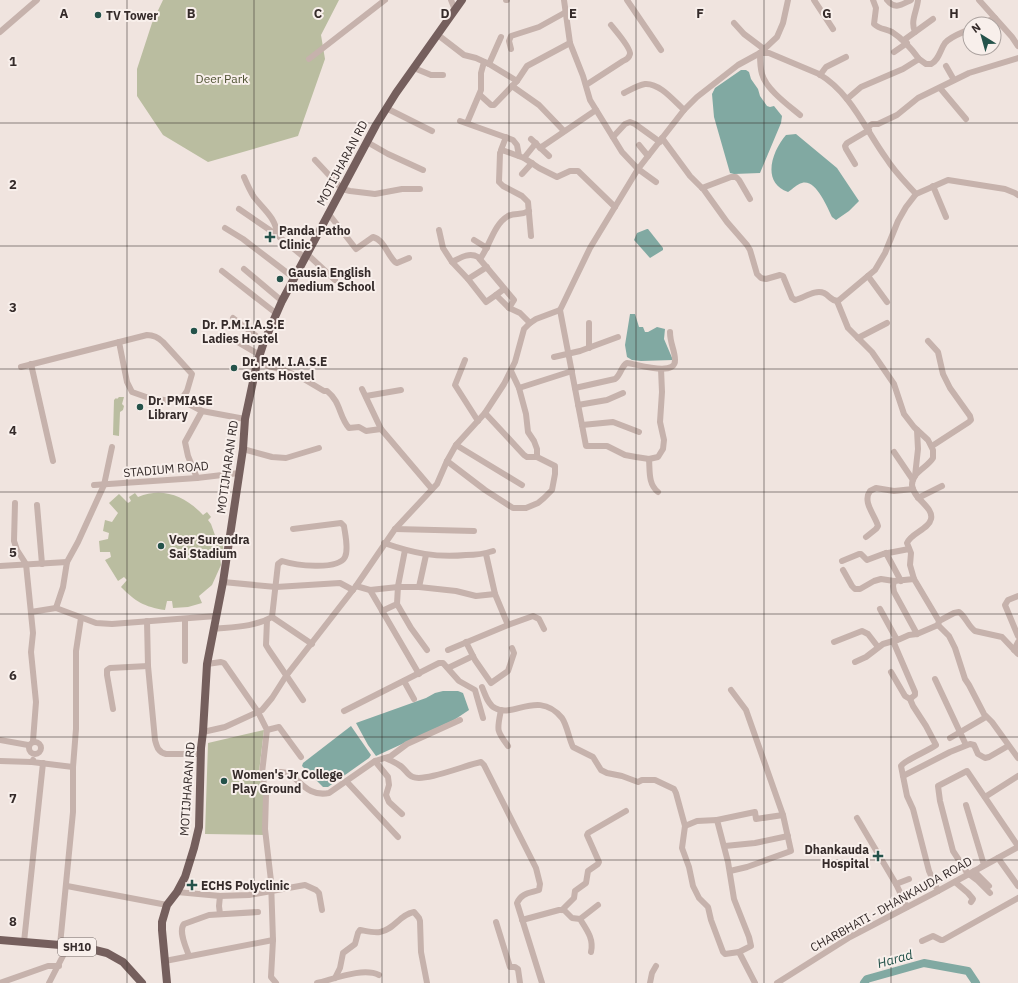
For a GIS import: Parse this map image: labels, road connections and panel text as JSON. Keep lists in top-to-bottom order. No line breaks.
{"streets":{"main road":["MOTIJHARAN RD","SH10"],"street":["STADIUM ROAD","CHARBHATI - DHANKAUDA ROAD"]},"crossings":[["MOTIJHARAN RD","STADIUM ROAD"]],"water":["Harad"],"parks":["Deer Park"],"places":{"other":["TV Tower","Gausia English medium School","Dr. P.M.I.A.S.E Ladies Hostel","Dr. P.M. I.A.S.E Gents Hostel","Dr. PMIASE Library","Veer Surendra Sai Stadium","Women's Jr College Play Ground"],"health":["Panda Patho Clinic","Dhankauda Hospital","ECHS Polyclinic"]},"north":"top left","grid":{"columns":["A","B","C","D","E","F","G","H"],"rows":["1","2","3","4","5","6","7","8"]}}
